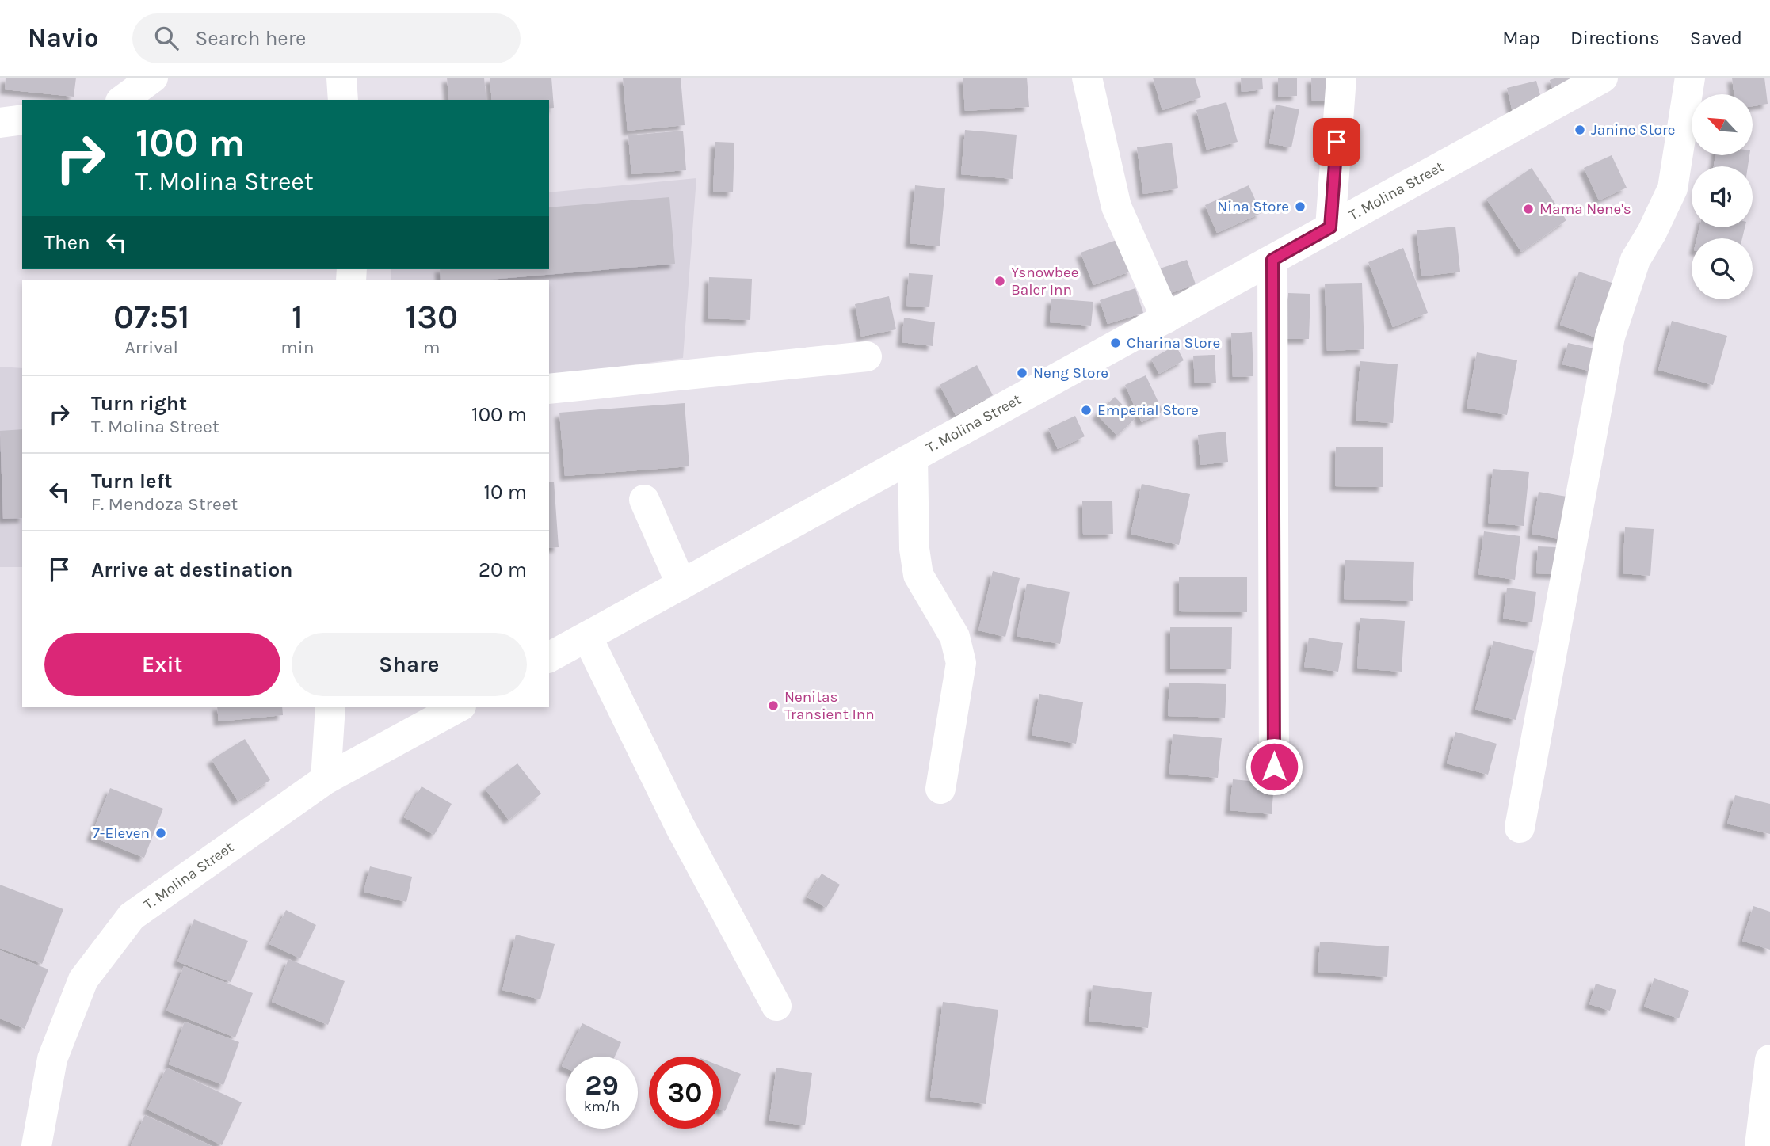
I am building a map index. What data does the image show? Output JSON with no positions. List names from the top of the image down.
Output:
{
  "streets": {
    "street": ["T. Molina Street"]
  },
  "places": [
    "Janine Store",
    "Nina Store",
    "Mama Nene's",
    "Ysnowbee Baler Inn",
    "Charina Store",
    "Neng Store",
    "Emperial Store",
    "Nenitas Transient Inn",
    "7-Eleven"
  ],
  "north": "top left",
  "page": {
    "header": "Navio",
    "search": "Search here",
    "nav": ["Map", "Directions", "Saved"],
    "turn": ["100 m", "T. Molina Street"],
    "then": "Then",
    "eta": [
      "07:51",
      "Arrival",
      "1",
      "min",
      "130",
      "m"
    ],
    "list": [
      {
        "name": "Turn right",
        "note": "T. Molina Street",
        "value": "100 m"
      },
      {
        "name": "Turn left",
        "note": "F. Mendoza Street",
        "value": "10 m"
      },
      {
        "name": "Arrive at destination",
        "value": "20 m"
      }
    ],
    "buttons": ["Exit", "Share"],
    "speed": "29 km/h",
    "limit": "30"
  }
}
